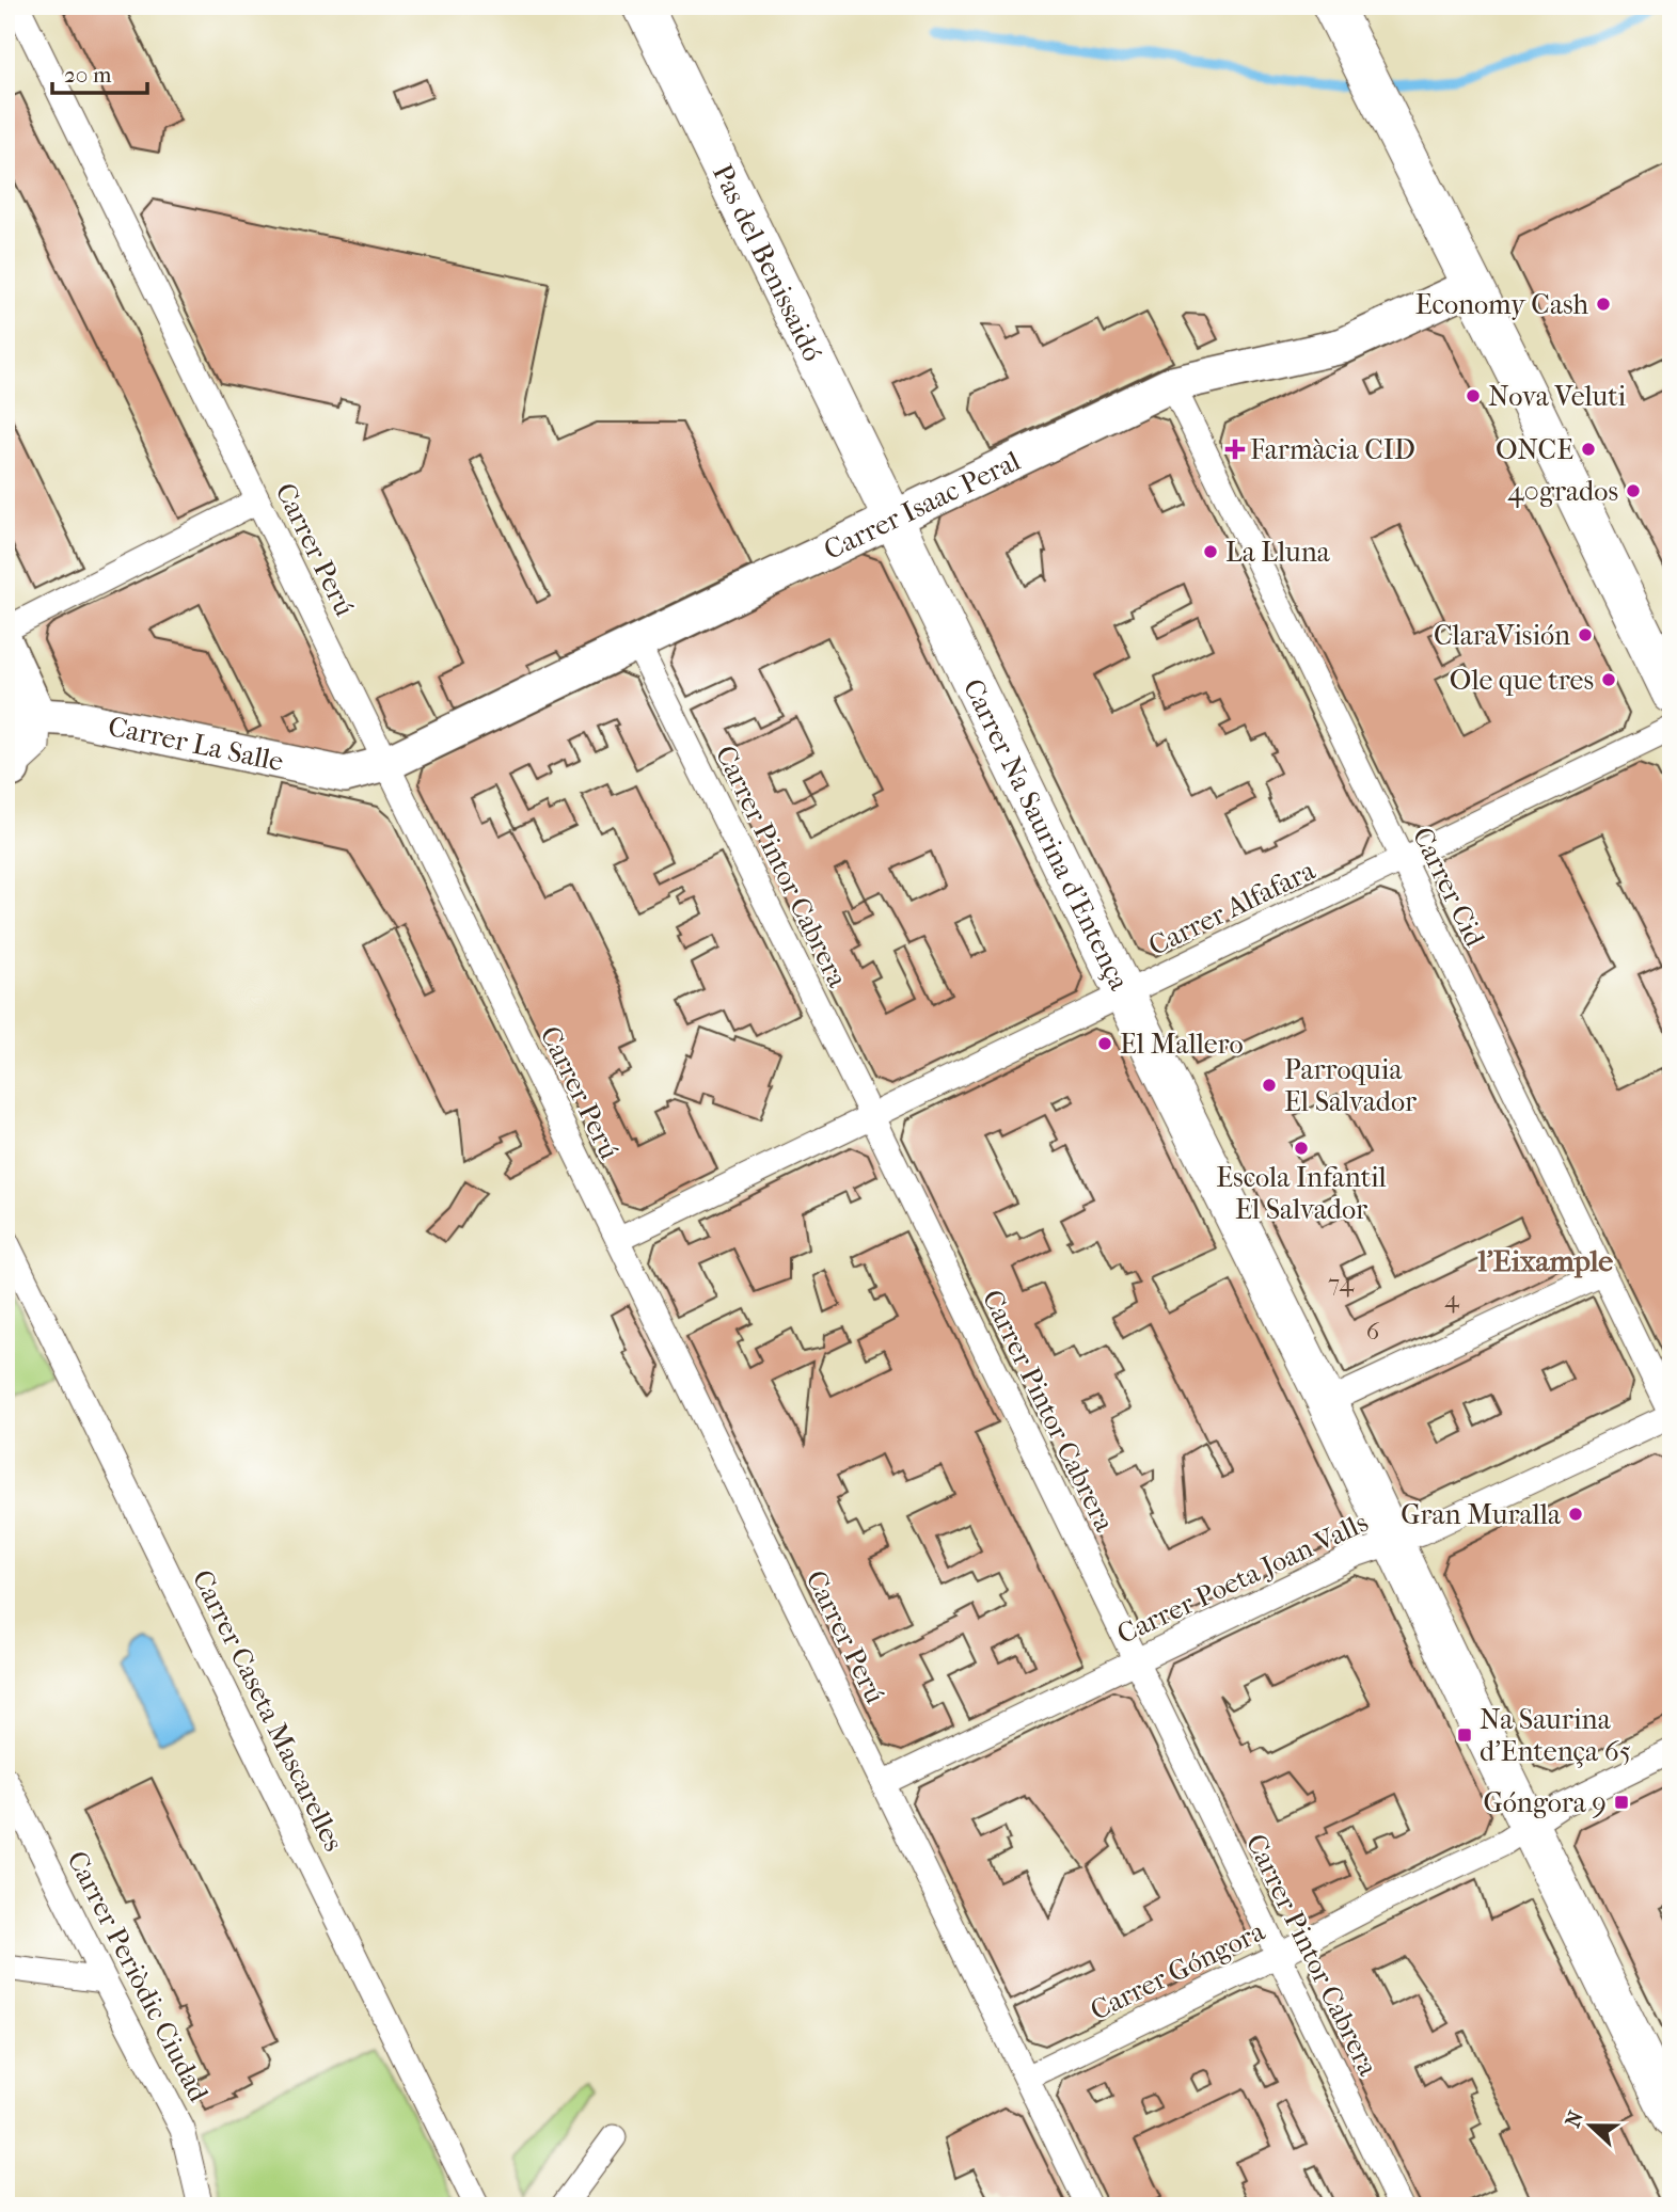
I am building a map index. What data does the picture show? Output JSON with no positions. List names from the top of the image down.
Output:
{
  "streets": {
    "main road": ["Pas del Benissaidó", "Carrer Na Saurina d'Entença"],
    "street": [
      "Carrer Isaac Peral",
      "Carrer Perú",
      "Carrer La Salle",
      "Carrer Pintor Cabrera",
      "Carrer Cid",
      "Carrer Alfafara",
      "Carrer Poeta Joan Valls",
      "Carrer Caseta Mascarelles",
      "Carrer Góngora",
      "Carrer Periòdic Ciudad"
    ]
  },
  "crossings": [
    ["Pas del Benissaidó", "Carrer Isaac Peral"],
    ["Pas del Benissaidó", "Carrer Na Saurina d'Entença"],
    ["Carrer Isaac Peral", "Carrer Perú"],
    ["Carrer Isaac Peral", "Carrer La Salle"],
    ["Carrer Isaac Peral", "Carrer Na Saurina d'Entença"],
    ["Carrer Isaac Peral", "Carrer Pintor Cabrera"],
    ["Carrer Isaac Peral", "Carrer Cid"],
    ["Carrer Perú", "Carrer La Salle"],
    ["Carrer Perú", "Carrer Alfafara"],
    ["Carrer Perú", "Carrer Poeta Joan Valls"],
    ["Carrer Perú", "Carrer Góngora"],
    ["Carrer Na Saurina d'Entença", "Carrer Alfafara"],
    ["Carrer Na Saurina d'Entença", "Carrer Poeta Joan Valls"],
    ["Carrer Na Saurina d'Entença", "Carrer Góngora"],
    ["Carrer Pintor Cabrera", "Carrer Alfafara"],
    ["Carrer Pintor Cabrera", "Carrer Poeta Joan Valls"],
    ["Carrer Pintor Cabrera", "Carrer Góngora"],
    ["Carrer Cid", "Carrer Alfafara"],
    ["Carrer Cid", "Carrer Poeta Joan Valls"]
  ],
  "districts": ["l'Eixample"],
  "places": {
    "other": [
      "Economy Cash",
      "Nova Veluti",
      "ONCE",
      "40grados",
      "La Lluna",
      "ClaraVisión",
      "Ole que tres",
      "El Mallero",
      "Parroquia El Salvador",
      "Escola Infantil El Salvador",
      "Gran Muralla"
    ],
    "health": ["Farmàcia CID"],
    "transit": ["Na Saurina d’Entença 65", "Góngora 9"]
  },
  "house_numbers": ["74", "4", "6"],
  "scale_bar": "20 m",
  "north": "left"
}
